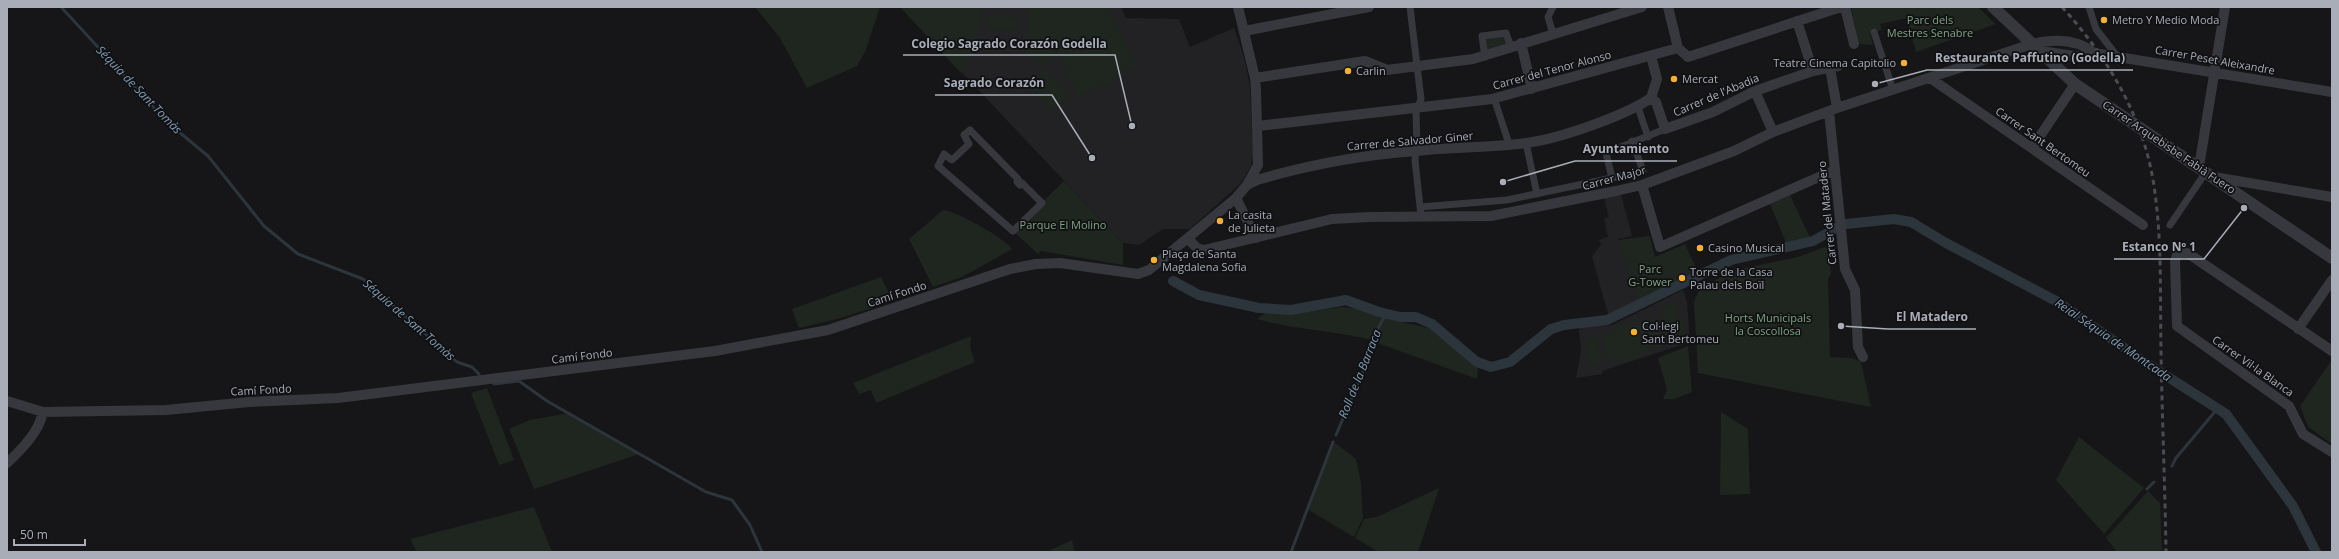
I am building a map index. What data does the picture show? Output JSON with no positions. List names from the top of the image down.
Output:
{
  "streets": {
    "street": [
      "Carrer Peset Aleixandre",
      "Carrer del Tenor Alonso",
      "Carrer de l'Abadia",
      "Carrer de Salvador Giner",
      "Carrer Sant Bertomeu",
      "Carrer Arquebisbe Fabià Fuero",
      "Carrer Major",
      "Carrer del Matadero",
      "Camí Fondo",
      "Carrer Vil·la Blanca"
    ]
  },
  "crossings": [
    ["Carrer Peset Aleixandre", "Carrer Arquebisbe Fabià Fuero"],
    ["Carrer Peset Aleixandre", "Carrer Major"],
    ["Carrer de l'Abadia", "Carrer del Matadero"],
    ["Carrer de Salvador Giner", "Carrer Major"],
    ["Carrer de Salvador Giner", "Camí Fondo"],
    ["Carrer Sant Bertomeu", "Carrer Major"],
    ["Carrer Arquebisbe Fabià Fuero", "Carrer Major"],
    ["Carrer Major", "Carrer del Matadero"],
    ["Carrer Major", "Camí Fondo"]
  ],
  "water": ["Séquia de Sant Tomàs", "Reial Séquia de Montcada", "Roll de la Barraca"],
  "parks": [
    "Parc dels Mestres Senabre",
    "Parque El Molino",
    "Parc G-Tower",
    "Horts Municipals la Coscollosa"
  ],
  "places": [
    "Metro Y Medio Moda",
    "Teatre Cinema Capitolio",
    "Carlin",
    "Mercat",
    "Restaurante Paffutino (Godella)",
    "Colegio Sagrado Corazón Godella",
    "Sagrado Corazón",
    "Ayuntamiento",
    "Estanco Nº 1",
    "La casita de Julieta",
    "Casino Musical",
    "Plaça de Santa Magdalena Sofia",
    "Torre de la Casa Palau dels Boïl",
    "El Matadero",
    "Col·legi Sant Bertomeu"
  ],
  "scale_bar": "50 m"
}
